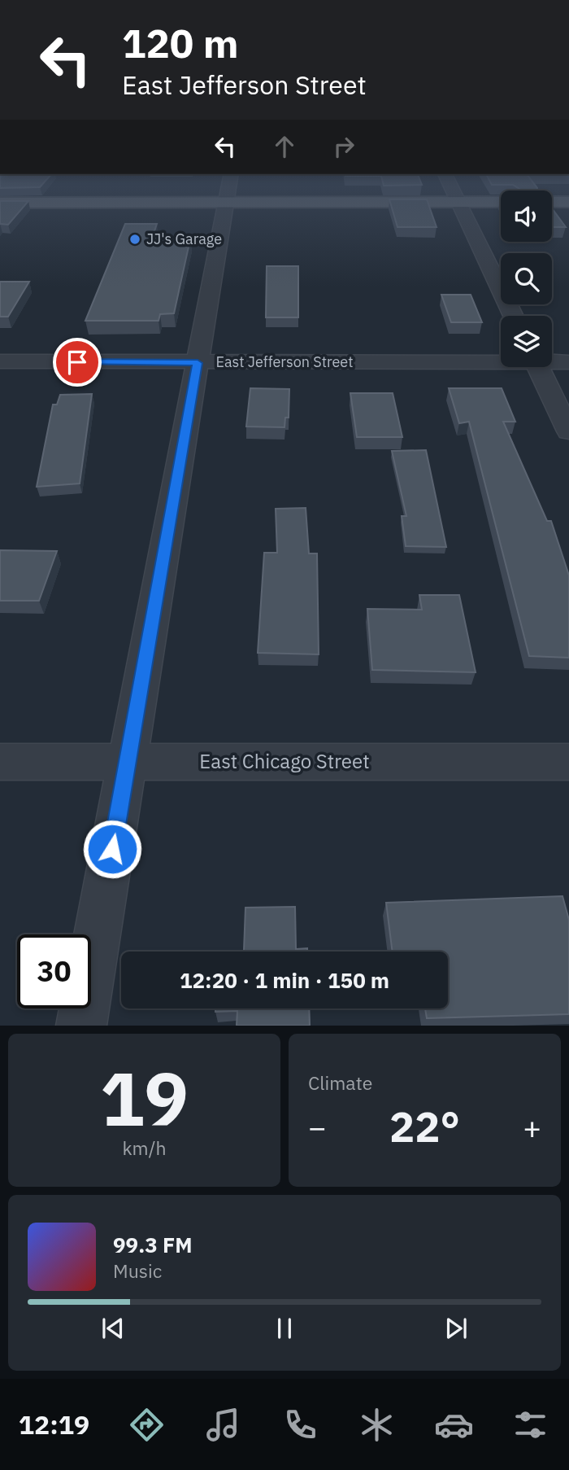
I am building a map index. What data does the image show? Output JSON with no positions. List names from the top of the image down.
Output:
{
  "streets": {
    "street": ["East Jefferson Street", "East Chicago Street"]
  },
  "places": ["JJ's Garage"],
  "page": {
    "turn": ["120 m", "East Jefferson Street"],
    "limit": "30",
    "trip": "12:20 · 1 min · 150 m",
    "tile": [
      ["19", "km/h"],
      "Climate"
    ],
    "heat": ["−", "22°", "+"],
    "song": ["99.3 FM", "Music"],
    "tabs": "12:19"
  }
}
